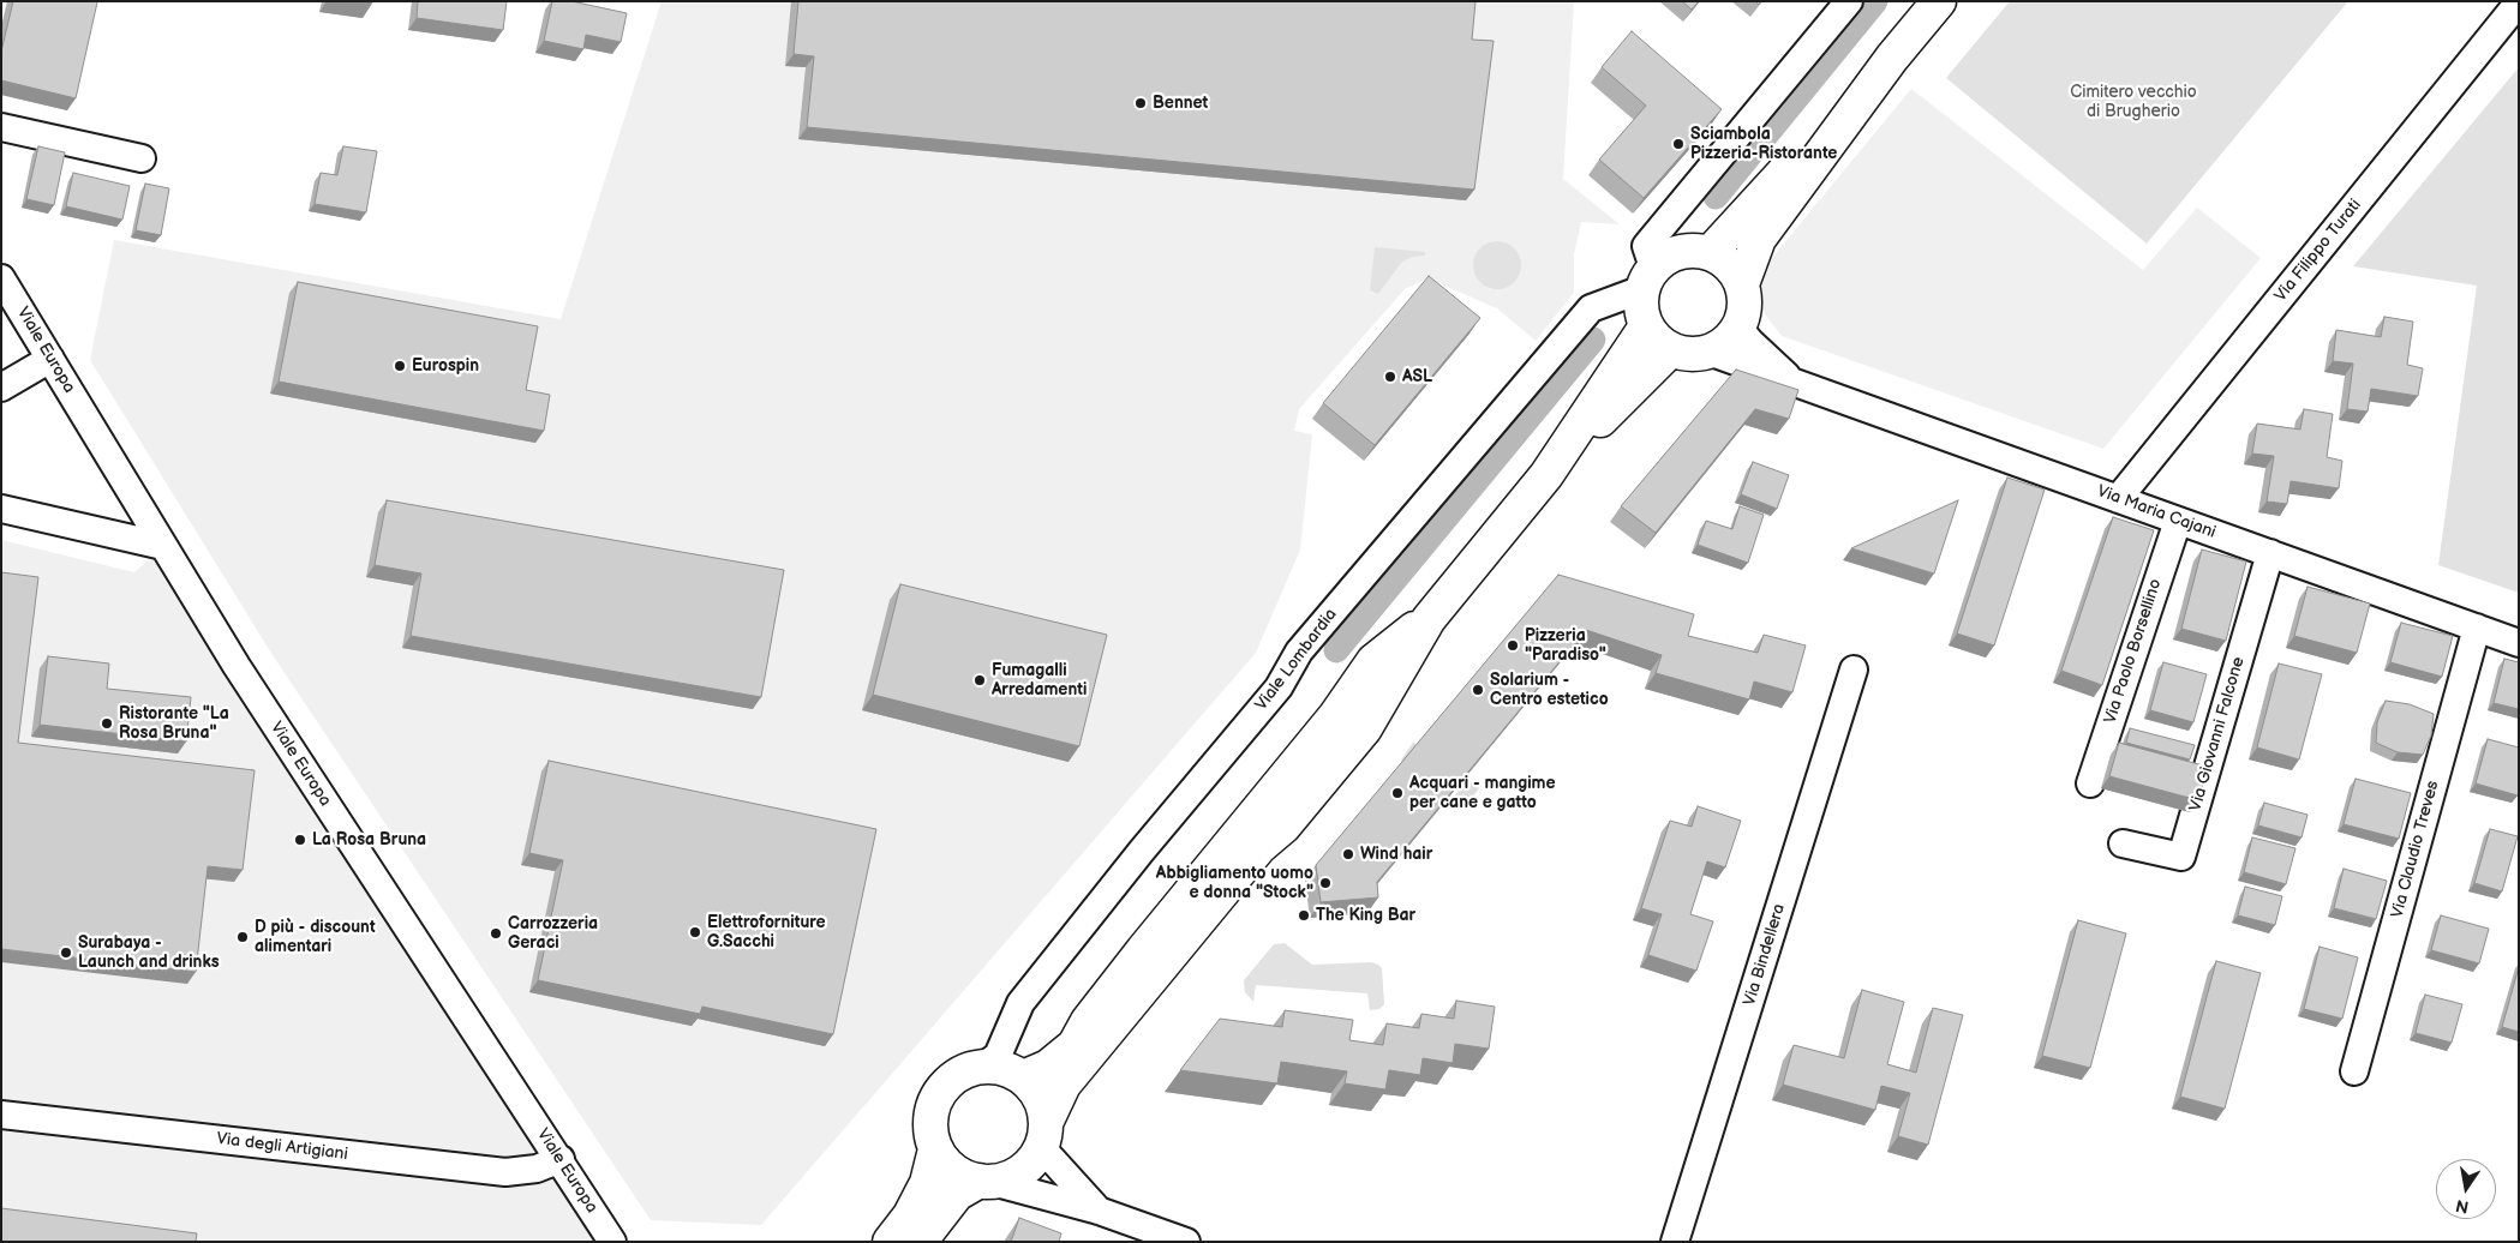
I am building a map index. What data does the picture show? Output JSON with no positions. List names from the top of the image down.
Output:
{
  "streets": {
    "street": [
      "Via Filippo Turati",
      "Viale Europa",
      "Via Maria Cajani",
      "Via Paolo Borsellino",
      "Viale Lombardia",
      "Via Giovanni Falcone",
      "Via Claudio Treves",
      "Via Bindellera",
      "Via degli Artigiani"
    ]
  },
  "crossings": [
    ["Via Filippo Turati", "Via Maria Cajani"],
    ["Viale Europa", "Via degli Artigiani"],
    ["Via Maria Cajani", "Via Paolo Borsellino"],
    ["Via Maria Cajani", "Viale Lombardia"],
    ["Via Maria Cajani", "Via Giovanni Falcone"],
    ["Via Maria Cajani", "Via Claudio Treves"]
  ],
  "parks": ["Cimitero vecchio di Brugherio"],
  "places": [
    "Bennet",
    "Sciambola Pizzeria-Ristorante",
    "Eurospin",
    "ASL",
    "Pizzeria \"Paradiso\"",
    "Fumagalli Arredamenti",
    "Solarium - Centro estetico",
    "Ristorante \"La Rosa Bruna\"",
    "Acquari - mangime per cane e gatto",
    "La Rosa Bruna",
    "Wind hair",
    "Abbigliamento uomo e donna \"Stock\"",
    "The King Bar",
    "Elettroforniture G.Sacchi",
    "Carrozzeria Geraci",
    "D più - discount alimentari",
    "Surabaya - Launch and drinks"
  ],
  "north": "bottom"
}
